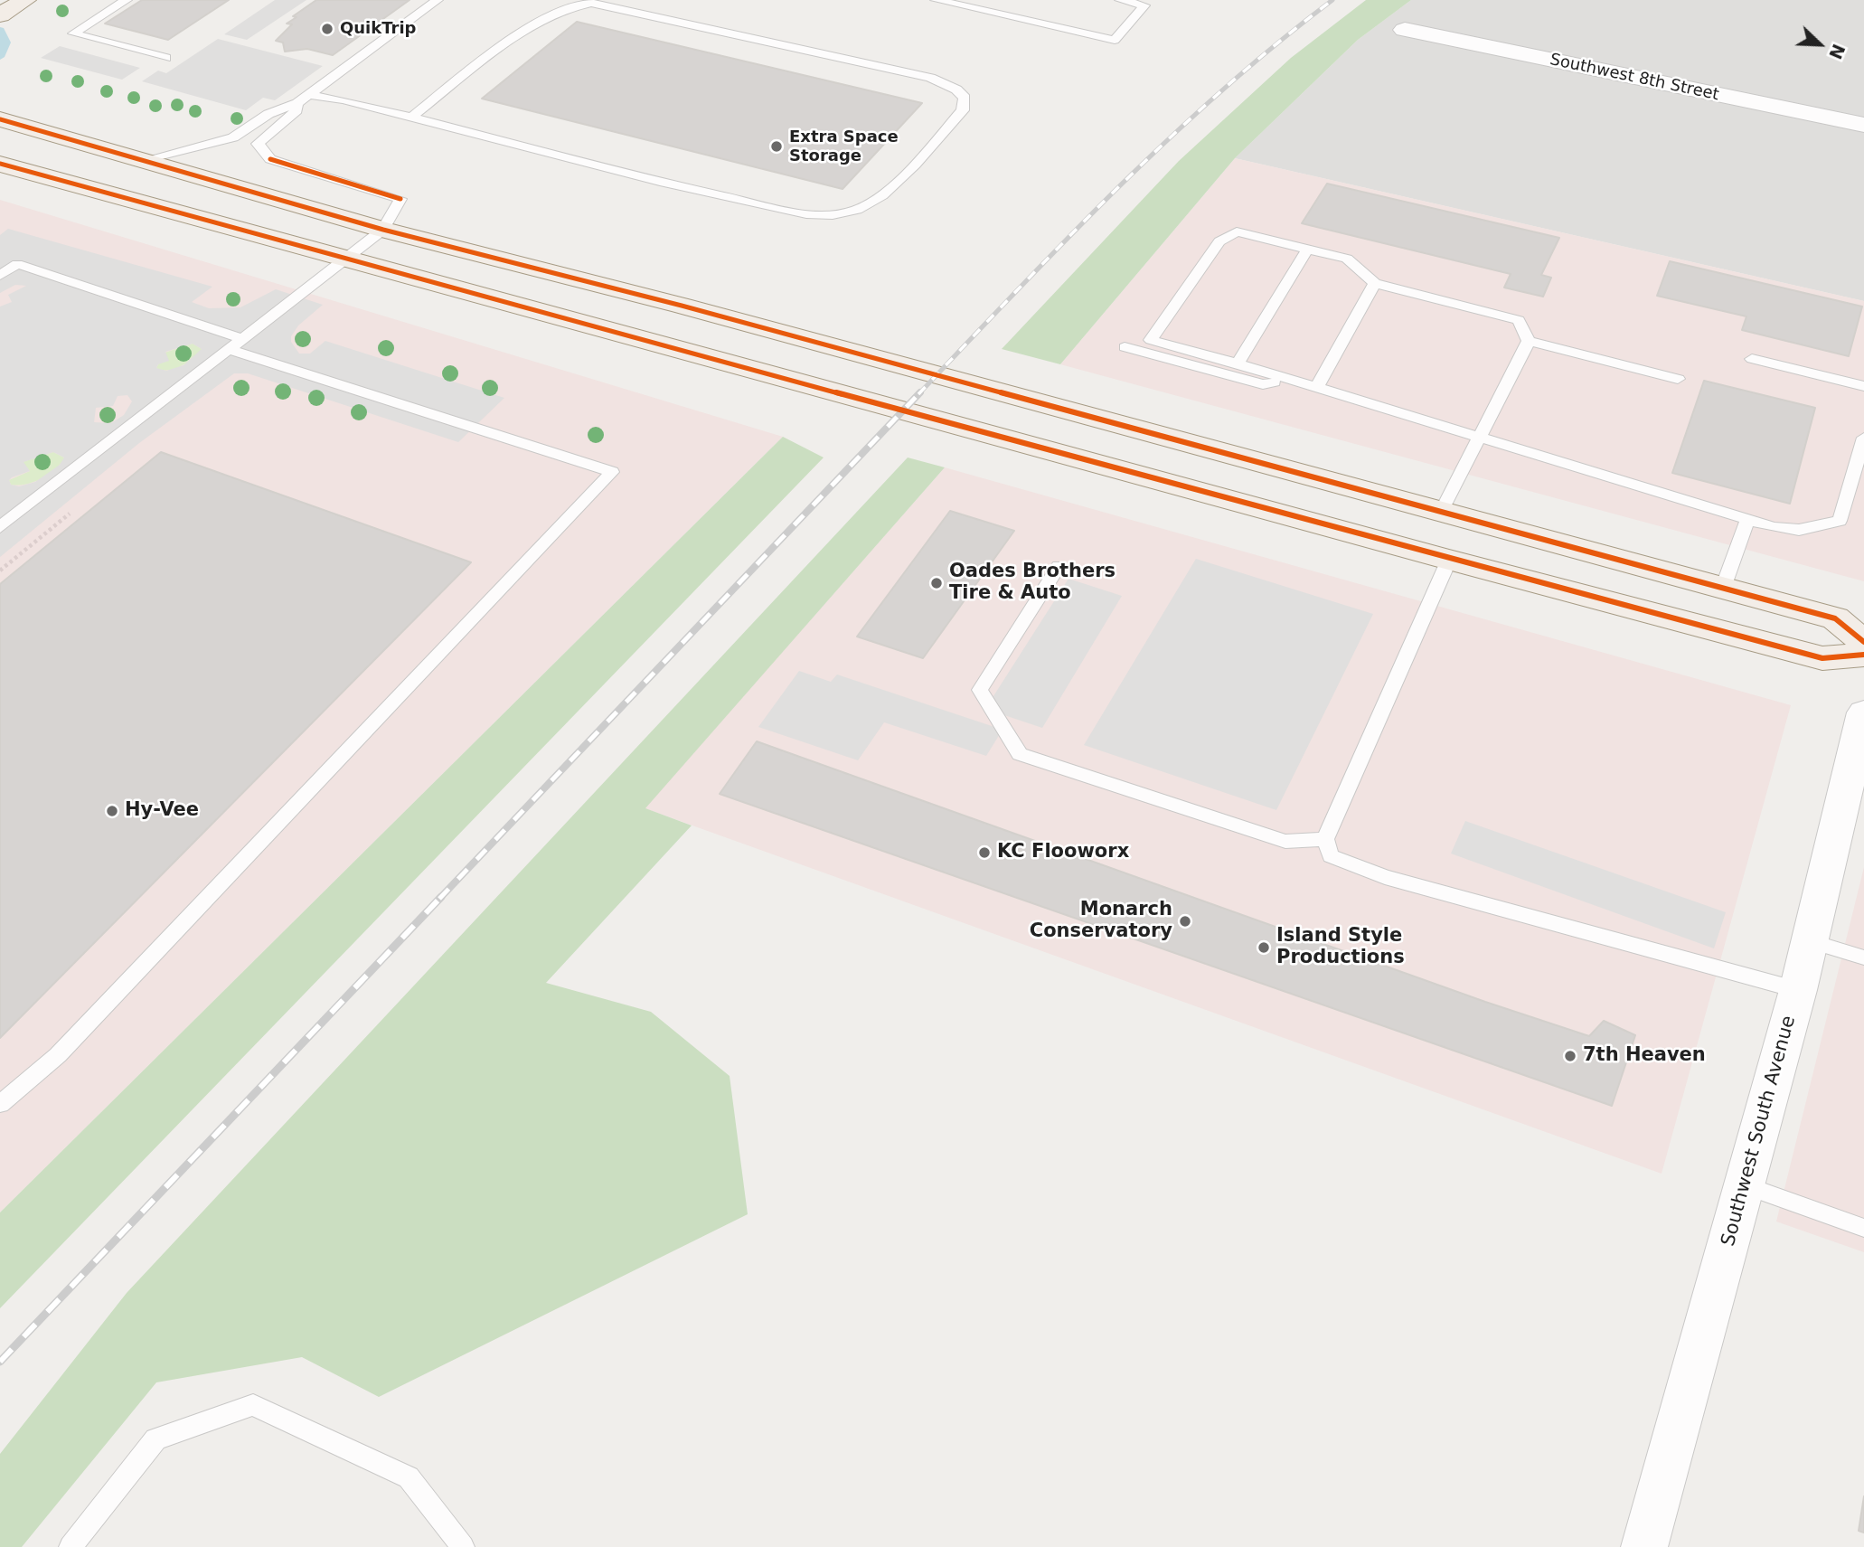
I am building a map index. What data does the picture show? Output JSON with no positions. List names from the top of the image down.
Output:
{
  "streets": {
    "street": ["Southwest 8th Street", "Southwest South Avenue"]
  },
  "places": [
    "QuikTrip",
    "Extra Space Storage",
    "Oades Brothers Tire & Auto",
    "Hy-Vee",
    "KC Flooworx",
    "Monarch Conservatory",
    "Island Style Productions",
    "7th Heaven"
  ],
  "north": "bottom right"
}
